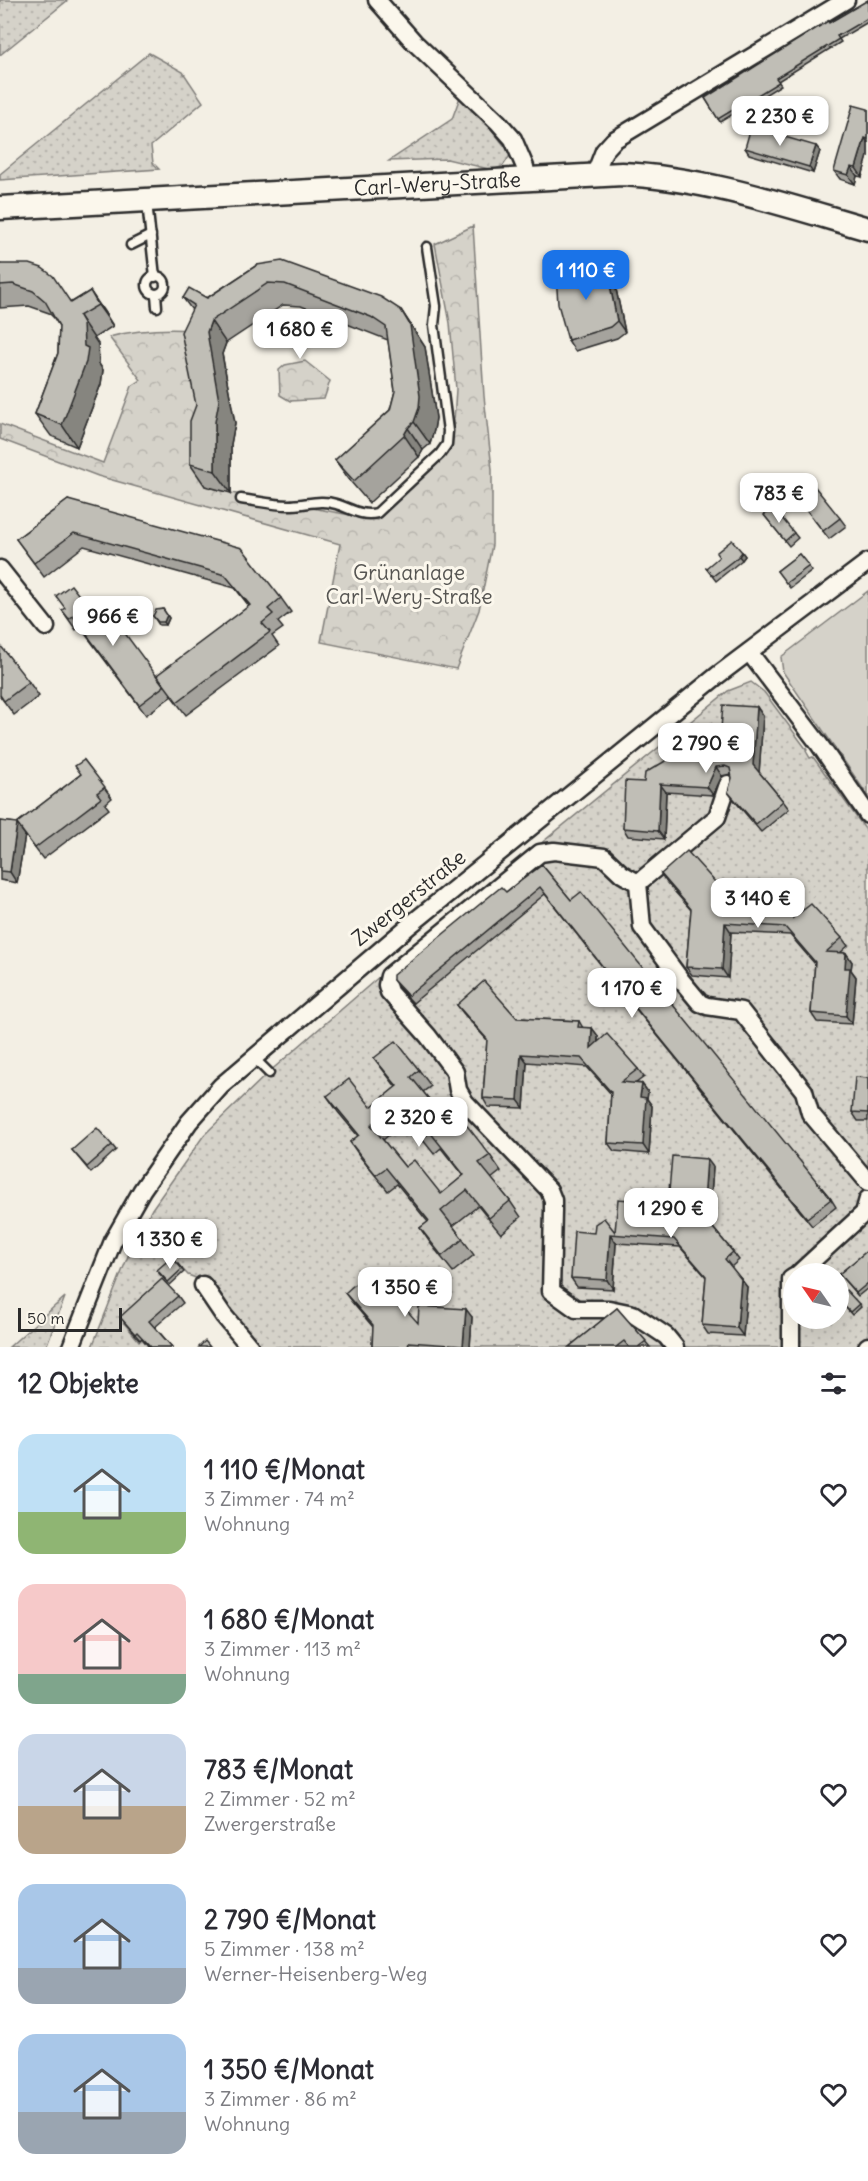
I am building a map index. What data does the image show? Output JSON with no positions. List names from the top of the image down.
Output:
{
  "streets": {
    "main road": ["Carl-Wery-Straße"],
    "street": ["Zwergerstraße"]
  },
  "parks": ["Grünanlage Carl-Wery-Straße"],
  "scale_bar": "50 m",
  "north": "top left",
  "page": {
    "price": [
      "2 230 €",
      "1 110 €",
      "1 680 €",
      "783 €",
      "966 €",
      "2 790 €",
      "3 140 €",
      "1 170 €",
      "2 320 €",
      "1 290 €",
      "1 330 €",
      "1 350 €"
    ],
    "scale": "50 m",
    "heading": "12 Objekte",
    "list": [
      {
        "name": "1 110 €/Monat",
        "note": "3 Zimmer · 74 m² · Wohnung"
      },
      {
        "name": "1 680 €/Monat",
        "note": "3 Zimmer · 113 m² · Wohnung"
      },
      {
        "name": "783 €/Monat",
        "note": "2 Zimmer · 52 m² · Zwergerstraße"
      },
      {
        "name": "2 790 €/Monat",
        "note": "5 Zimmer · 138 m² · Werner-Heisenberg-Weg"
      },
      {
        "name": "1 350 €/Monat",
        "note": "3 Zimmer · 86 m² · Wohnung"
      }
    ]
  }
}
